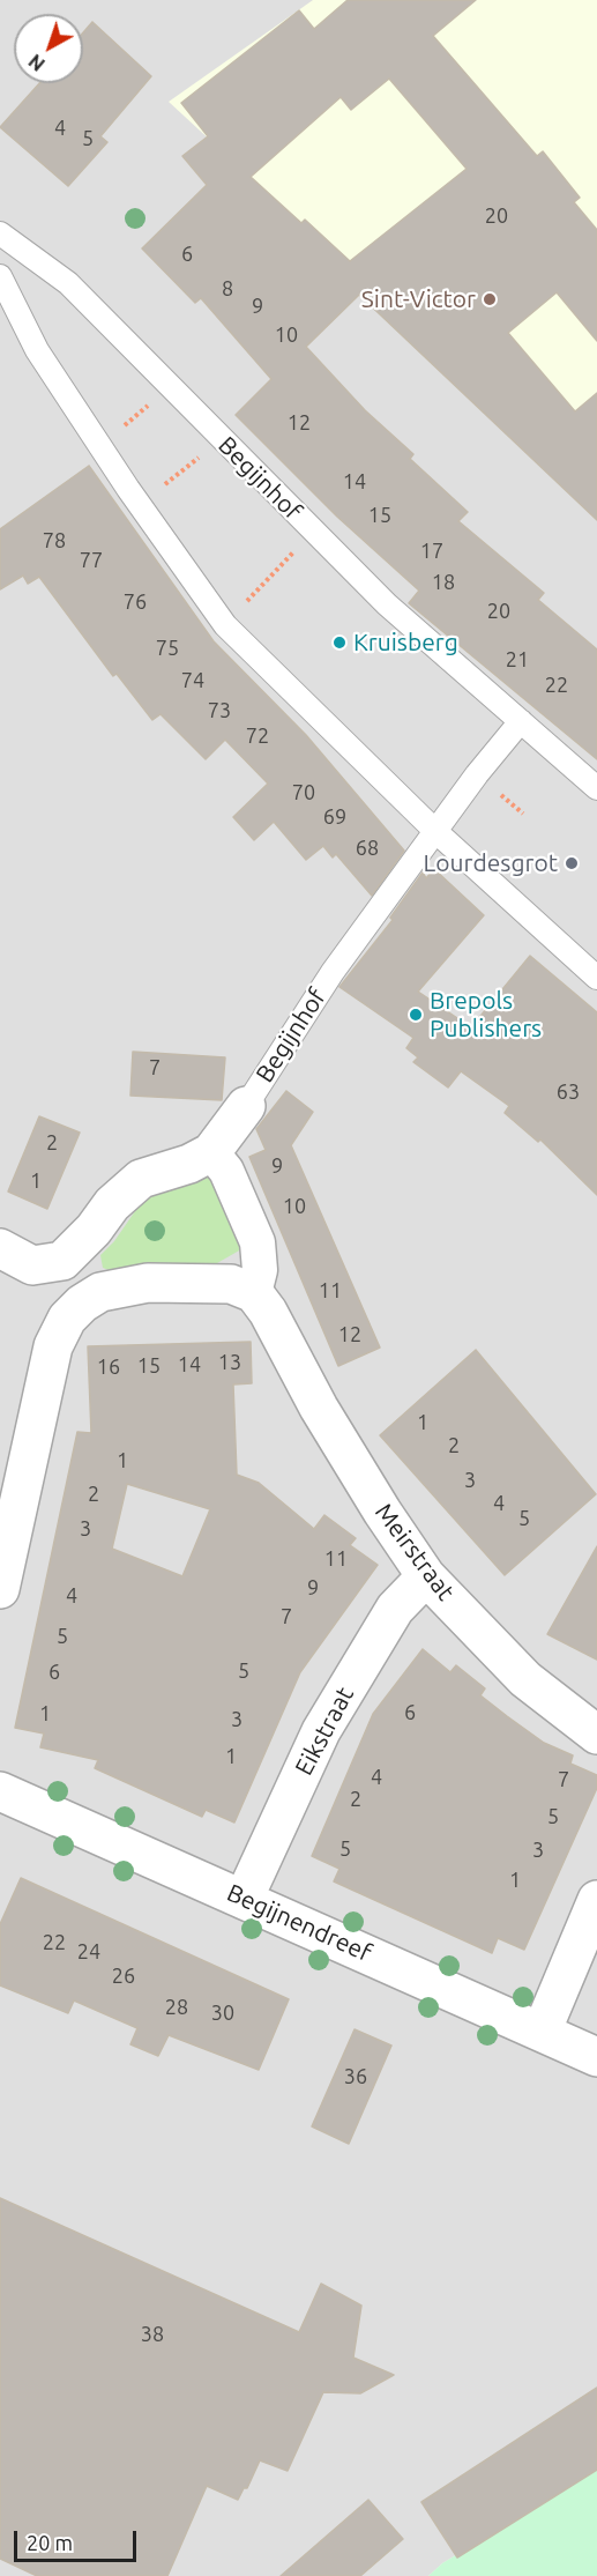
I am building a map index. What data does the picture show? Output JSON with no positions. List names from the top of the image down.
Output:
{
  "streets": {
    "street": ["Meirstraat", "Eikstraat", "Begijnendreef"],
    "lane": ["Begijnhof"]
  },
  "crossings": [
    ["Meirstraat", "Eikstraat"],
    ["Eikstraat", "Begijnendreef"]
  ],
  "places": [
    "Sint-Victor",
    "Kruisberg",
    "Lourdesgrot",
    "Brepols Publishers"
  ],
  "house_numbers": [
    "4",
    "5",
    "20",
    "6",
    "8",
    "9",
    "10",
    "12",
    "14",
    "15",
    "78",
    "17",
    "77",
    "18",
    "76",
    "20",
    "75",
    "21",
    "74",
    "22",
    "73",
    "72",
    "70",
    "69",
    "68",
    "7",
    "63",
    "2",
    "9",
    "1",
    "10",
    "11",
    "12",
    "13",
    "14",
    "15",
    "16",
    "1",
    "2",
    "1",
    "3",
    "2",
    "4",
    "5",
    "3",
    "11",
    "9",
    "4",
    "7",
    "5",
    "5",
    "6",
    "6",
    "1",
    "3",
    "1",
    "4",
    "7",
    "2",
    "5",
    "5",
    "3",
    "1",
    "22",
    "24",
    "26",
    "28",
    "30",
    "36",
    "38"
  ],
  "scale_bar": "20 m",
  "north": "bottom left"
}
